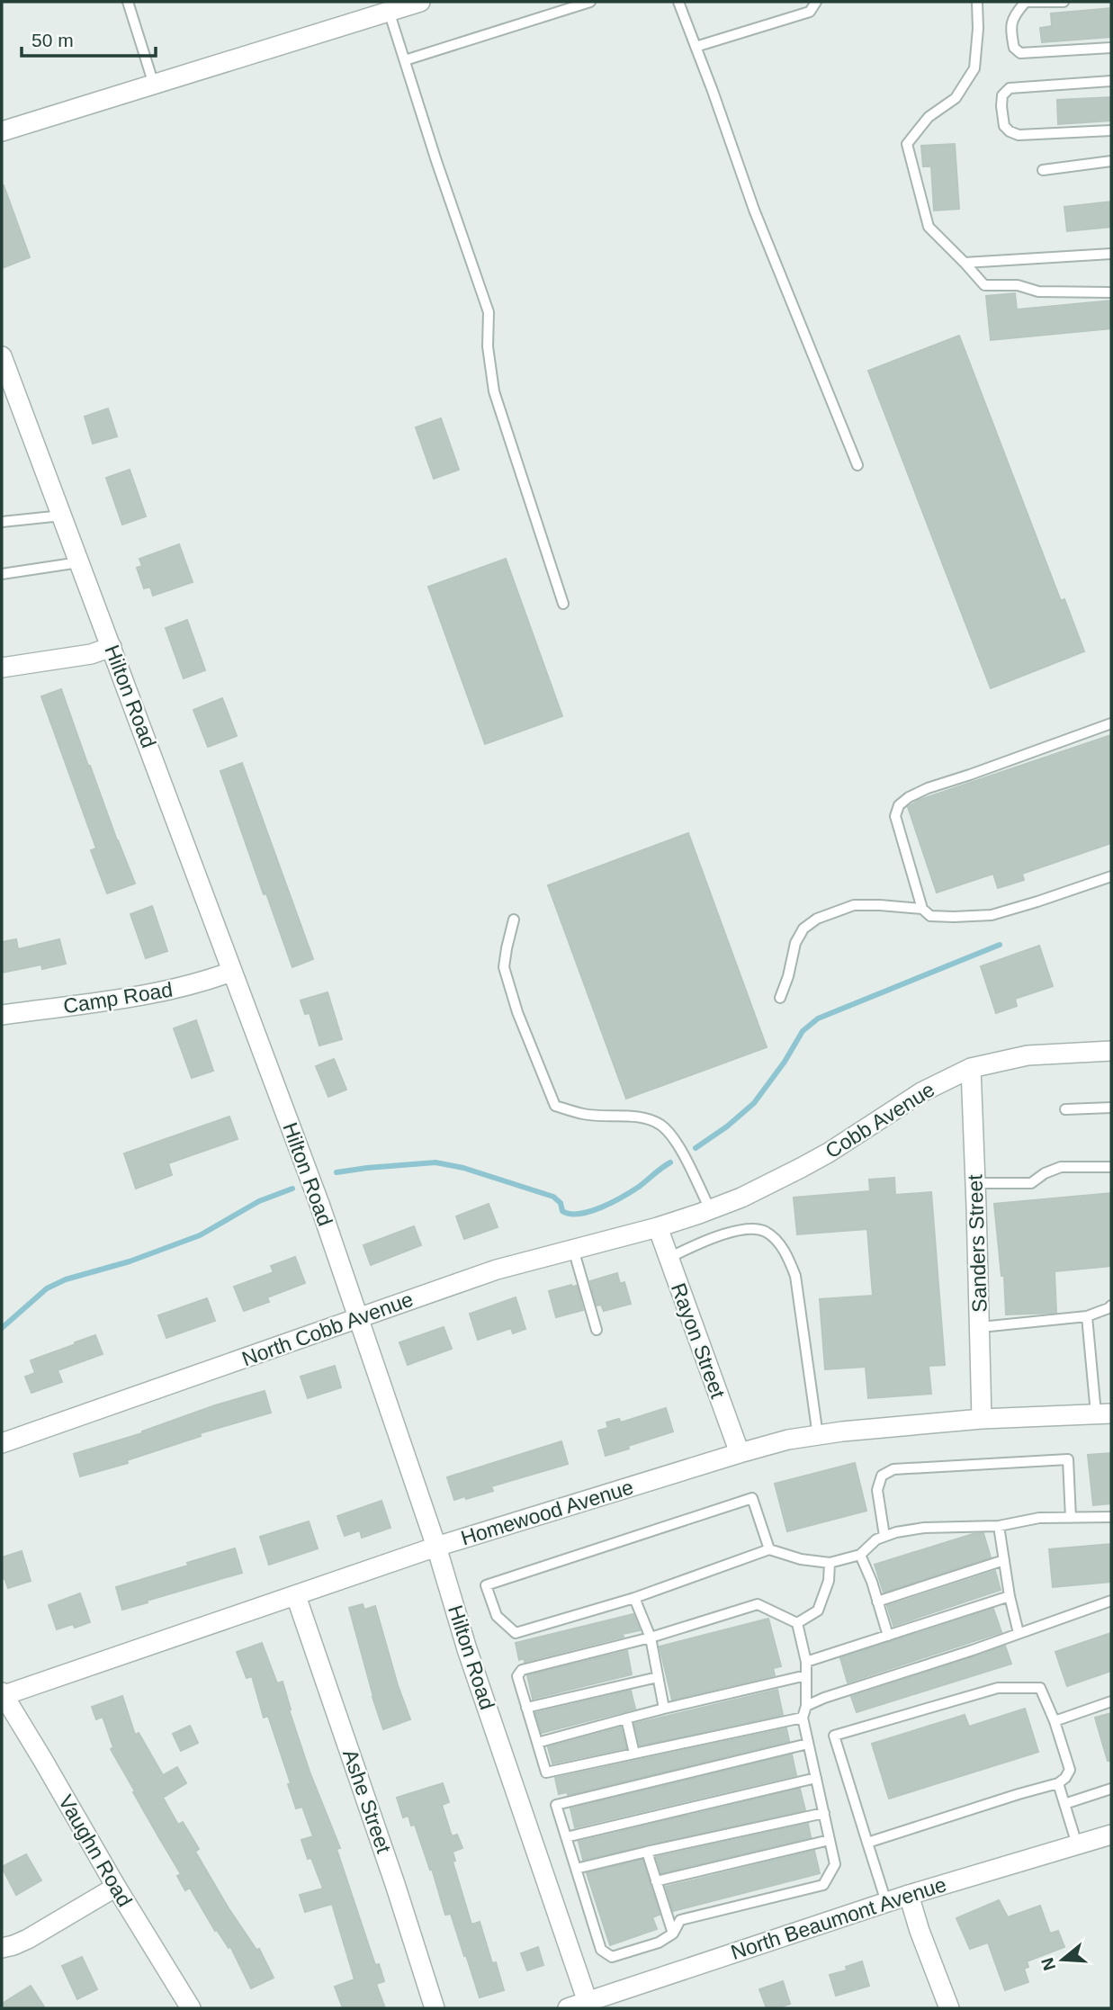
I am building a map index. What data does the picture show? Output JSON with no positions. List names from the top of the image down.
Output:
{
  "streets": {
    "street": [
      "Hilton Road",
      "Camp Road",
      "Cobb Avenue",
      "Sanders Street",
      "North Cobb Avenue",
      "Rayon Street",
      "Homewood Avenue",
      "Ashe Street",
      "Vaughn Road",
      "North Beaumont Avenue"
    ]
  },
  "crossings": [
    ["Hilton Road", "Camp Road"],
    ["Hilton Road", "North Cobb Avenue"],
    ["Hilton Road", "Homewood Avenue"],
    ["Hilton Road", "North Beaumont Avenue"],
    ["Cobb Avenue", "Sanders Street"],
    ["Cobb Avenue", "North Cobb Avenue"],
    ["Cobb Avenue", "Rayon Street"],
    ["Sanders Street", "Homewood Avenue"],
    ["North Cobb Avenue", "Rayon Street"],
    ["Rayon Street", "Homewood Avenue"],
    ["Homewood Avenue", "Ashe Street"],
    ["Homewood Avenue", "Vaughn Road"]
  ],
  "scale_bar": "50 m",
  "north": "left"
}
